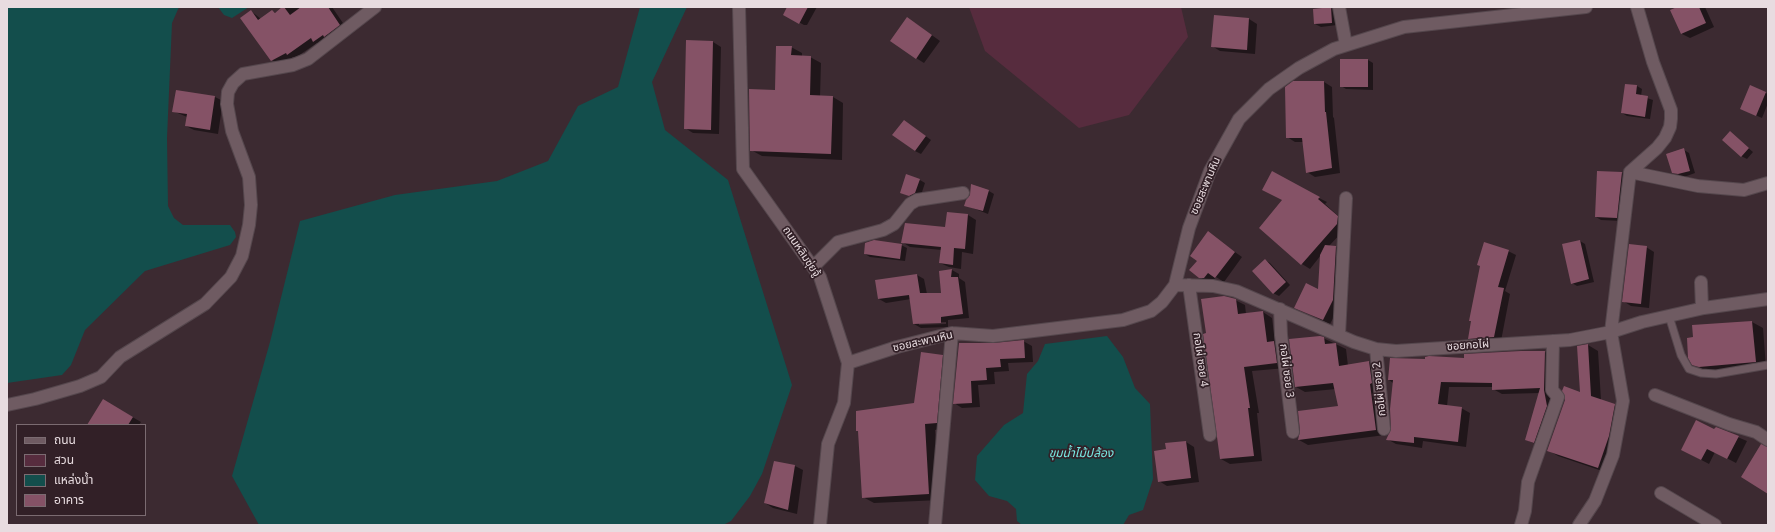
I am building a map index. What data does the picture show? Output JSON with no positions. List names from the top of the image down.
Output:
{
  "streets": {
    "street": [
      "ซอยสะพานหิน",
      "ถนนหลิมซุ่ยจู้",
      "ซอยกอไผ่",
      "กอไผ่ ซอย 4",
      "กอไผ่ ซอย 3",
      "กอไผ่ ซอย 2"
    ]
  },
  "crossings": [
    ["ซอยสะพานหิน", "ถนนหลิมซุ่ยจู้"],
    ["ซอยสะพานหิน", "ซอยกอไผ่"],
    ["ซอยกอไผ่", "กอไผ่ ซอย 4"],
    ["ซอยกอไผ่", "กอไผ่ ซอย 3"],
    ["ซอยกอไผ่", "กอไผ่ ซอย 2"]
  ],
  "water": ["ขุมน้ำไม้ปล้อง"],
  "legend": [
    "ถนน",
    "สวน",
    "แหล่งน้ำ",
    "อาคาร"
  ]
}
